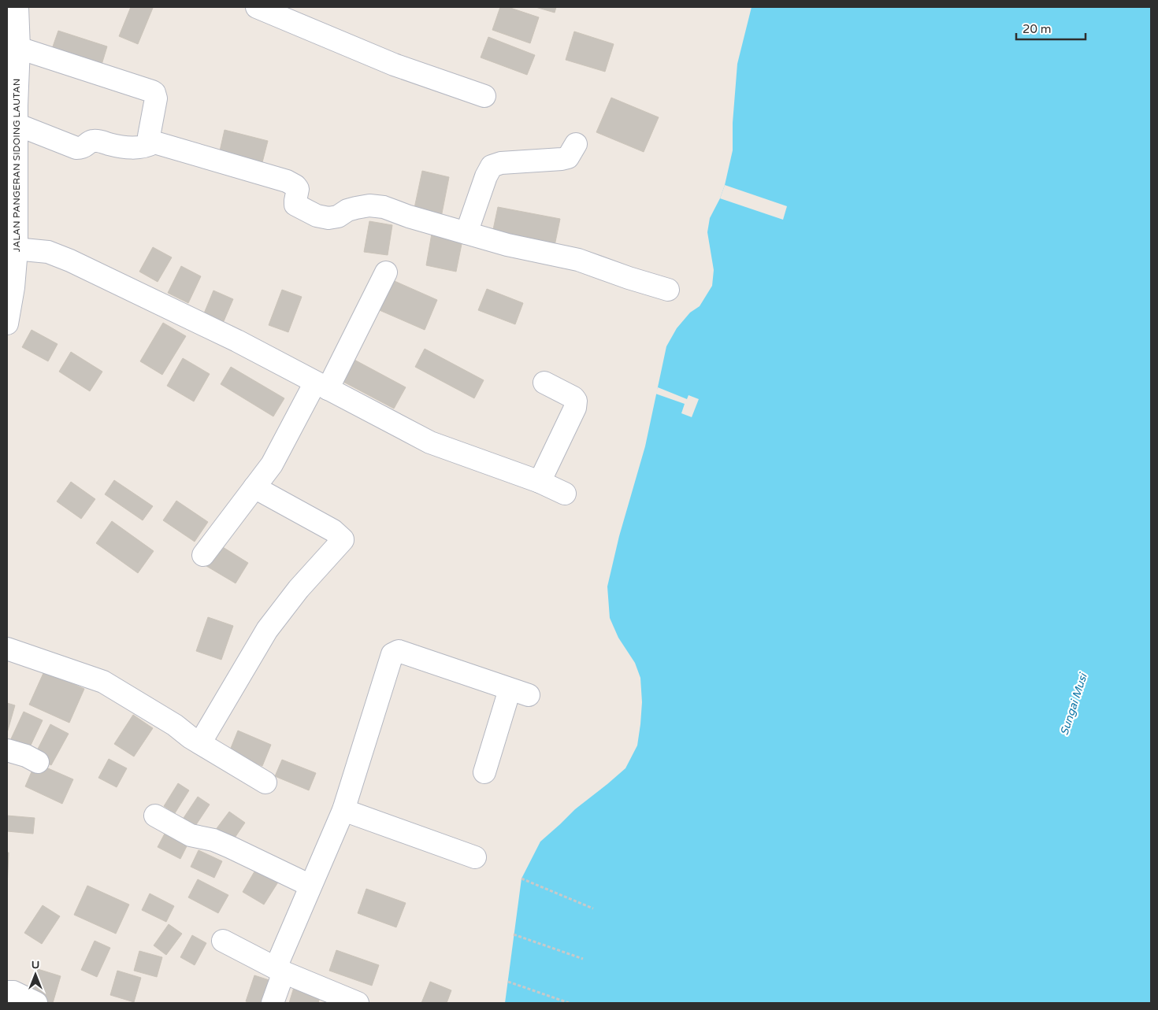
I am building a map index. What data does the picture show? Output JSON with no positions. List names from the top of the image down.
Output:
{
  "streets": {
    "street": ["JALAN PANGERAN SIDOING LAUTAN"]
  },
  "water": ["Sungai Musi"],
  "scale_bar": "20 m",
  "north": "top"
}
